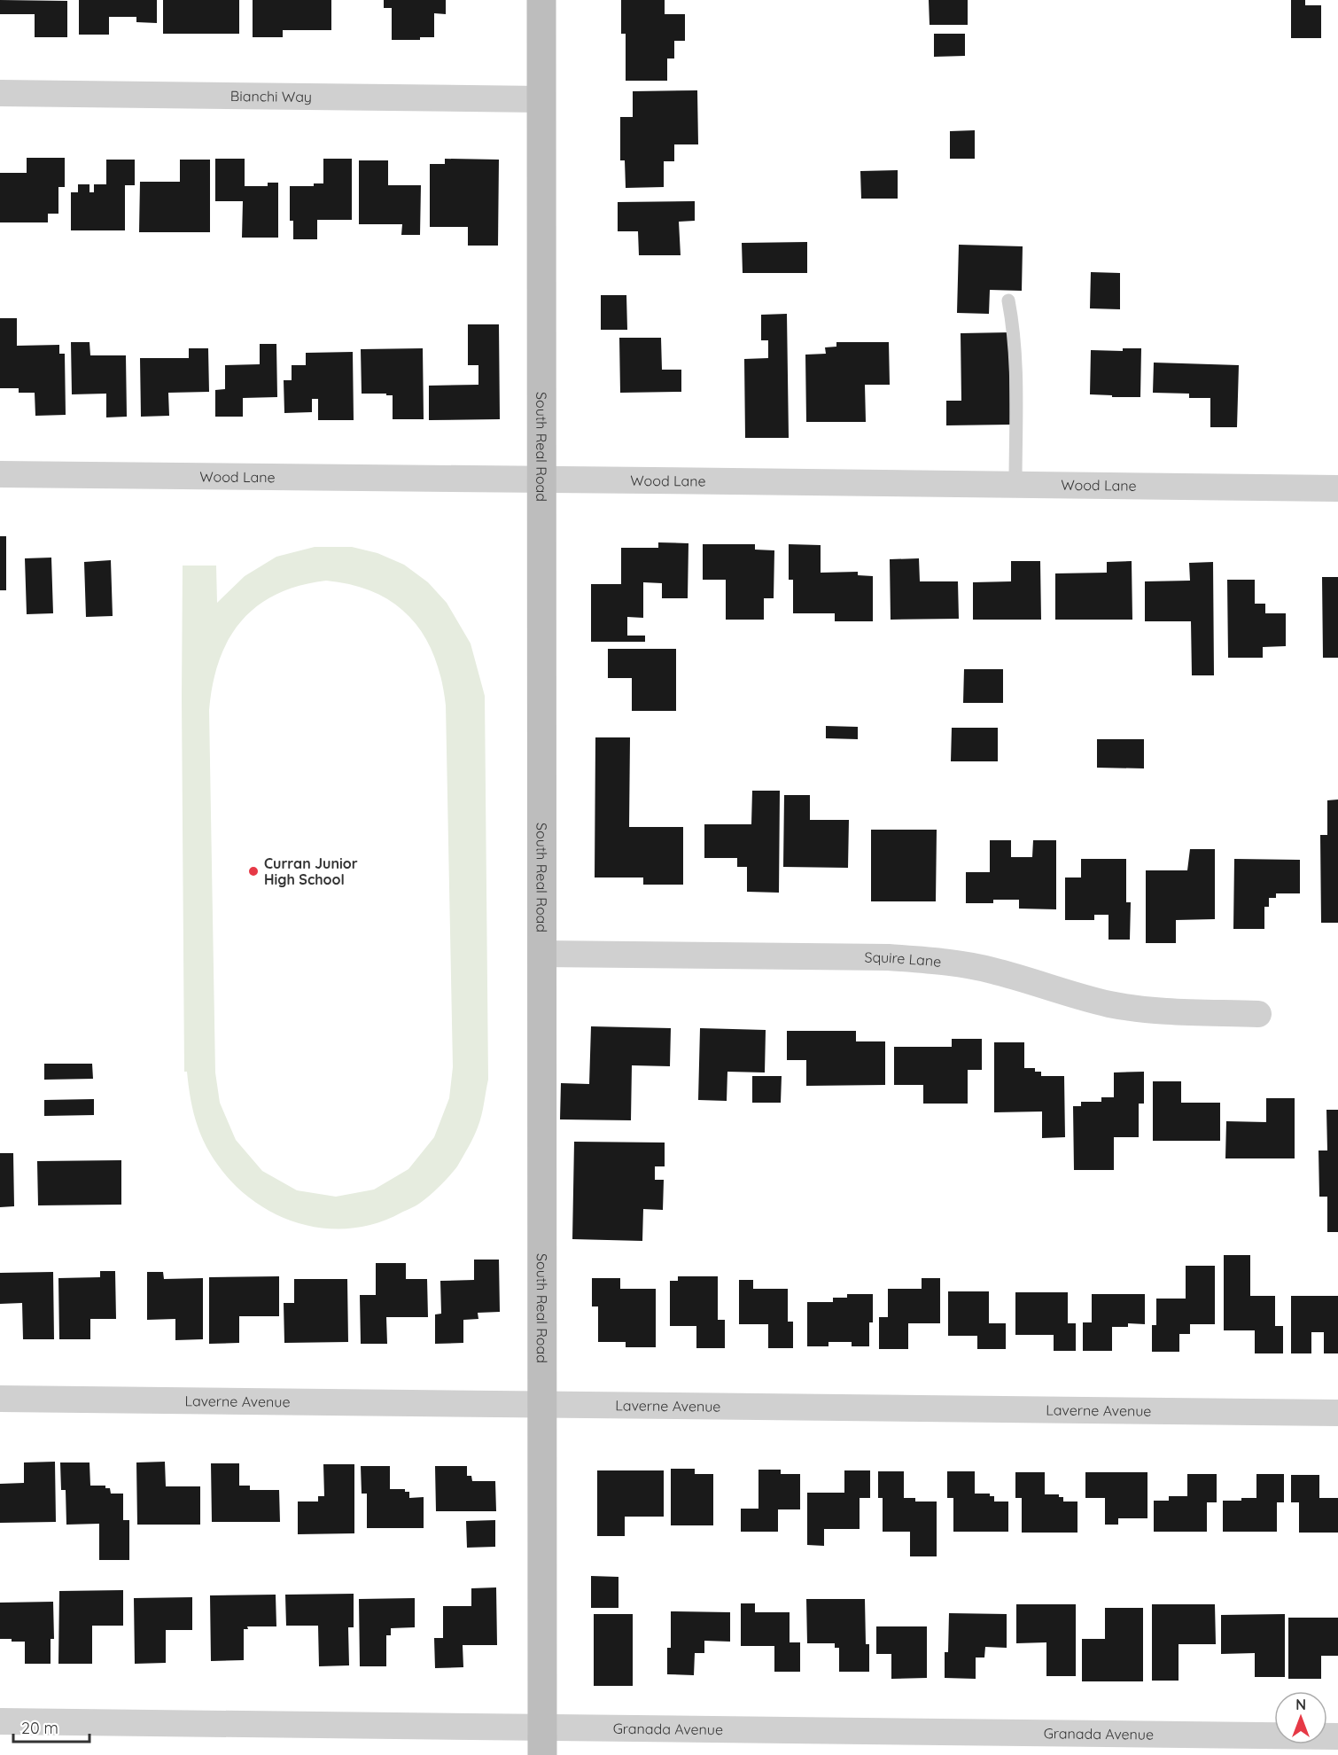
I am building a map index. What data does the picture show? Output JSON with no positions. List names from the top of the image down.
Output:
{
  "streets": {
    "street": [
      "Bianchi Way",
      "South Real Road",
      "Wood Lane",
      "Squire Lane",
      "Laverne Avenue",
      "Granada Avenue"
    ]
  },
  "crossings": [
    ["Bianchi Way", "South Real Road"],
    ["South Real Road", "Wood Lane"],
    ["South Real Road", "Squire Lane"],
    ["South Real Road", "Laverne Avenue"],
    ["South Real Road", "Granada Avenue"]
  ],
  "places": ["Curran Junior High School"],
  "scale_bar": "20 m",
  "north": "top"
}
